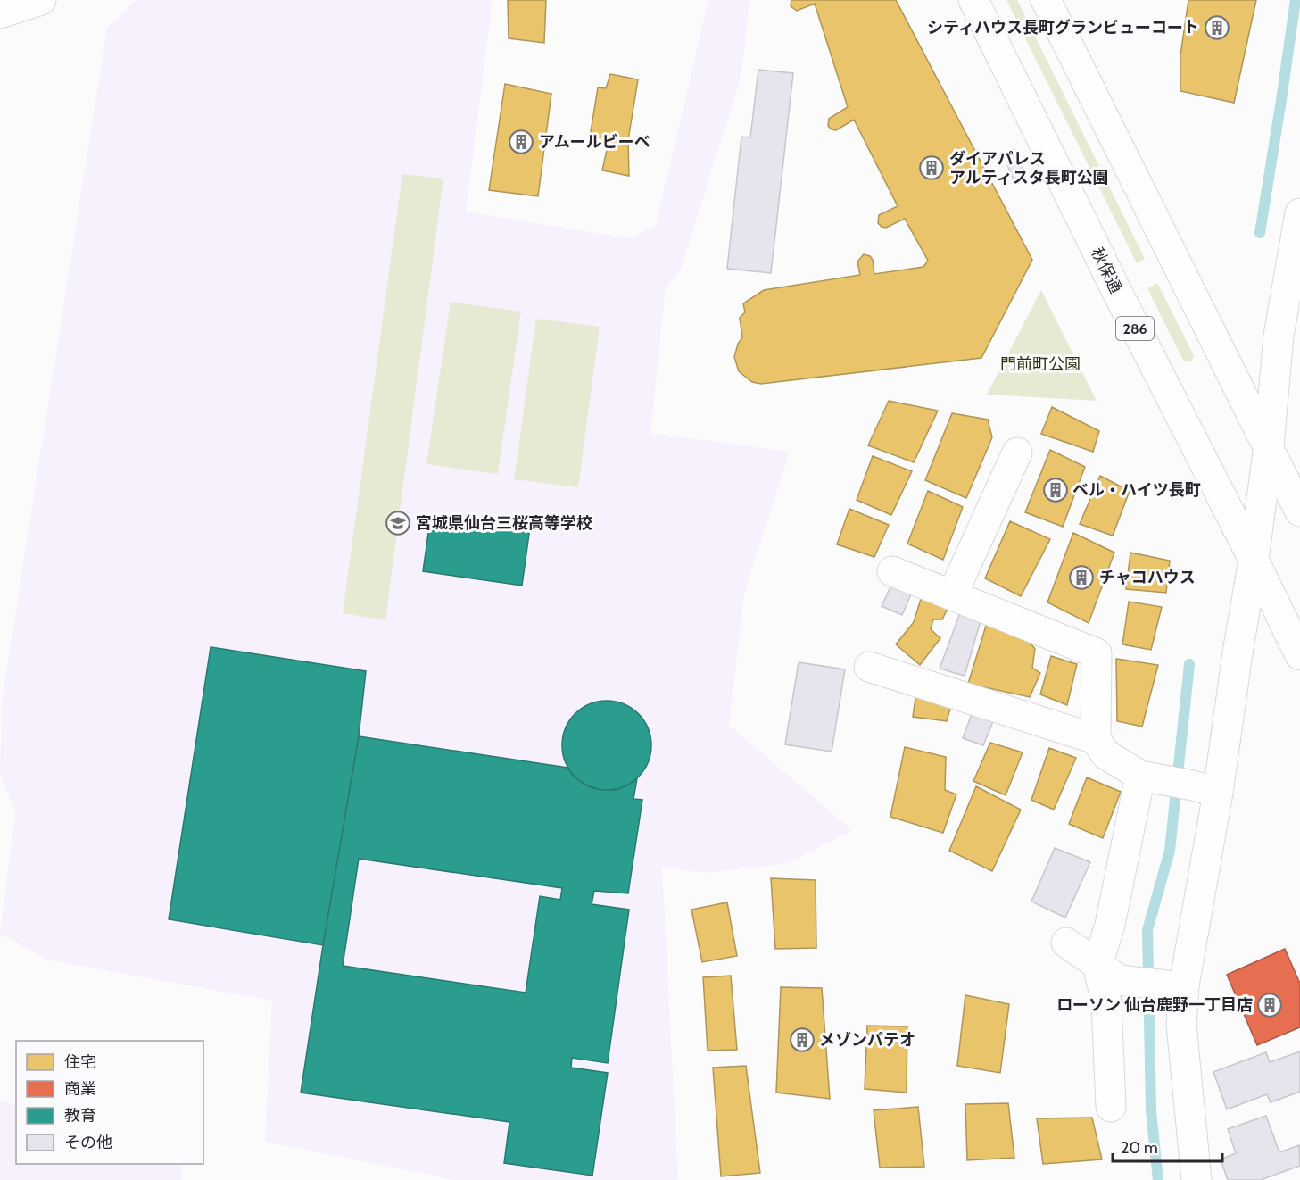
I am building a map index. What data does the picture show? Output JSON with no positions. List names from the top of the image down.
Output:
{
  "streets": {
    "main road": ["秋保通", "286"]
  },
  "parks": ["門前町公園"],
  "places": {
    "building": [
      "シティハウス長町グランビューコート",
      "アムールビーベ",
      "ダイアパレス アルティスタ長町公園",
      "ベル・ハイツ長町",
      "チャコハウス",
      "ローソン 仙台鹿野一丁目店",
      "メゾンパテオ"
    ],
    "school or university": ["宮城県仙台三桜高等学校"]
  },
  "legend": [
    "住宅",
    "商業",
    "教育",
    "その他"
  ],
  "scale_bar": "20 m"
}
